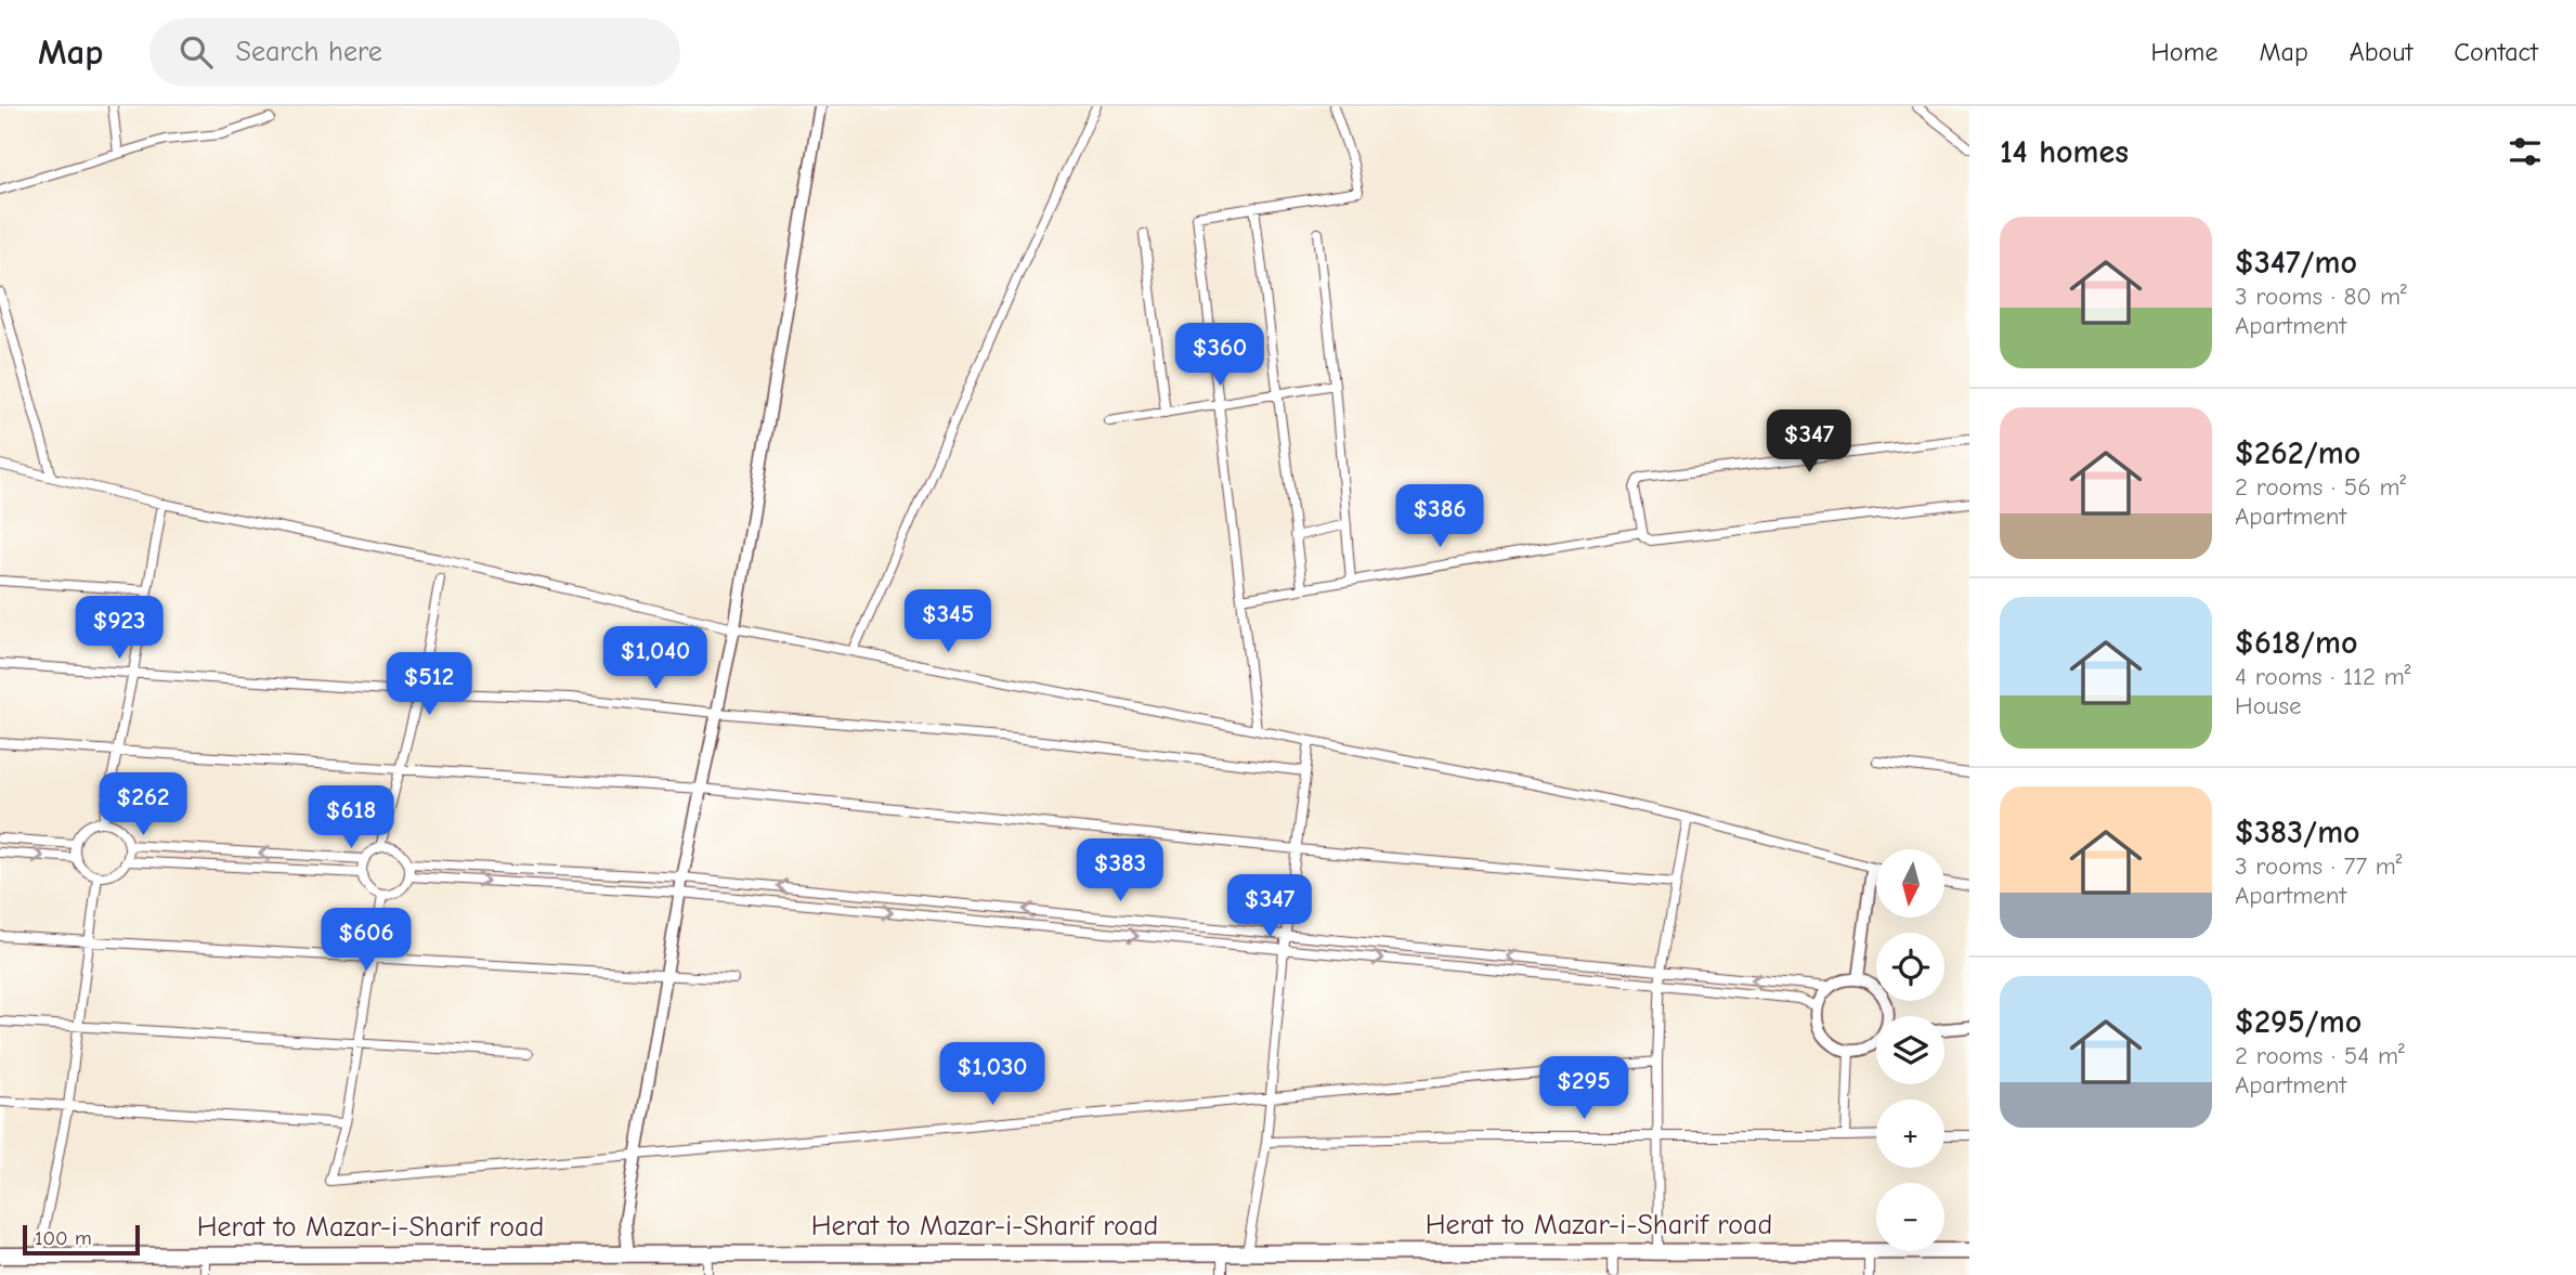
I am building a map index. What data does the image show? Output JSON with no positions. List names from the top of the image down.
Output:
{
  "streets": {
    "highway": ["Herat to Mazar-i-Sharif road"]
  },
  "scale_bar": "100 m",
  "north": "bottom",
  "page": {
    "header": "Map",
    "search": "Search here",
    "nav": [
      "Home",
      "Map",
      "About",
      "Contact"
    ],
    "heading": "14 homes",
    "list": [
      {
        "name": "$347/mo",
        "note": "3 rooms · 80 m² · Apartment"
      },
      {
        "name": "$262/mo",
        "note": "2 rooms · 56 m² · Apartment"
      },
      {
        "name": "$618/mo",
        "note": "4 rooms · 112 m² · House"
      },
      {
        "name": "$383/mo",
        "note": "3 rooms · 77 m² · Apartment"
      },
      {
        "name": "$295/mo",
        "note": "2 rooms · 54 m² · Apartment"
      }
    ],
    "price": [
      "$360",
      "$347",
      "$386",
      "$345",
      "$923",
      "$1,040",
      "$512",
      "$262",
      "$618",
      "$383",
      "$347",
      "$606",
      "$1,030",
      "$295"
    ],
    "map_buttons": ["+", "−"],
    "scale": "100 m"
  }
}
